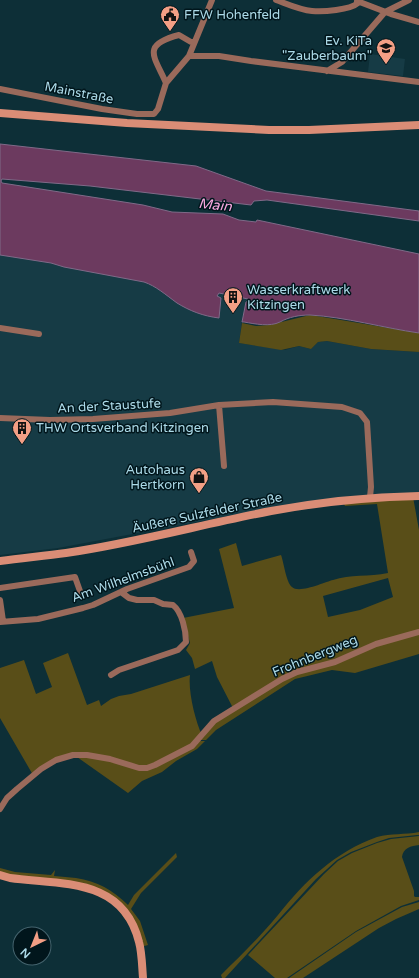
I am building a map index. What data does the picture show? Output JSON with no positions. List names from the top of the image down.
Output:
{
  "streets": {
    "main road": ["Äußere Sulzfelder Straße"],
    "street": [
      "Mainstraße",
      "An der Staustufe",
      "Am Wilhelmsbühl",
      "Frohnbergweg"
    ]
  },
  "crossings": [
    ["An der Staustufe", "Äußere Sulzfelder Straße"]
  ],
  "water": ["Main"],
  "places": {
    "public building": ["FFW Hohenfeld"],
    "school or university": ["Ev. KiTa \"Zauberbaum\""],
    "building": ["Wasserkraftwerk Kitzingen", "THW Ortsverband Kitzingen"],
    "shop": ["Autohaus Hertkorn"]
  },
  "north": "bottom left"
}
